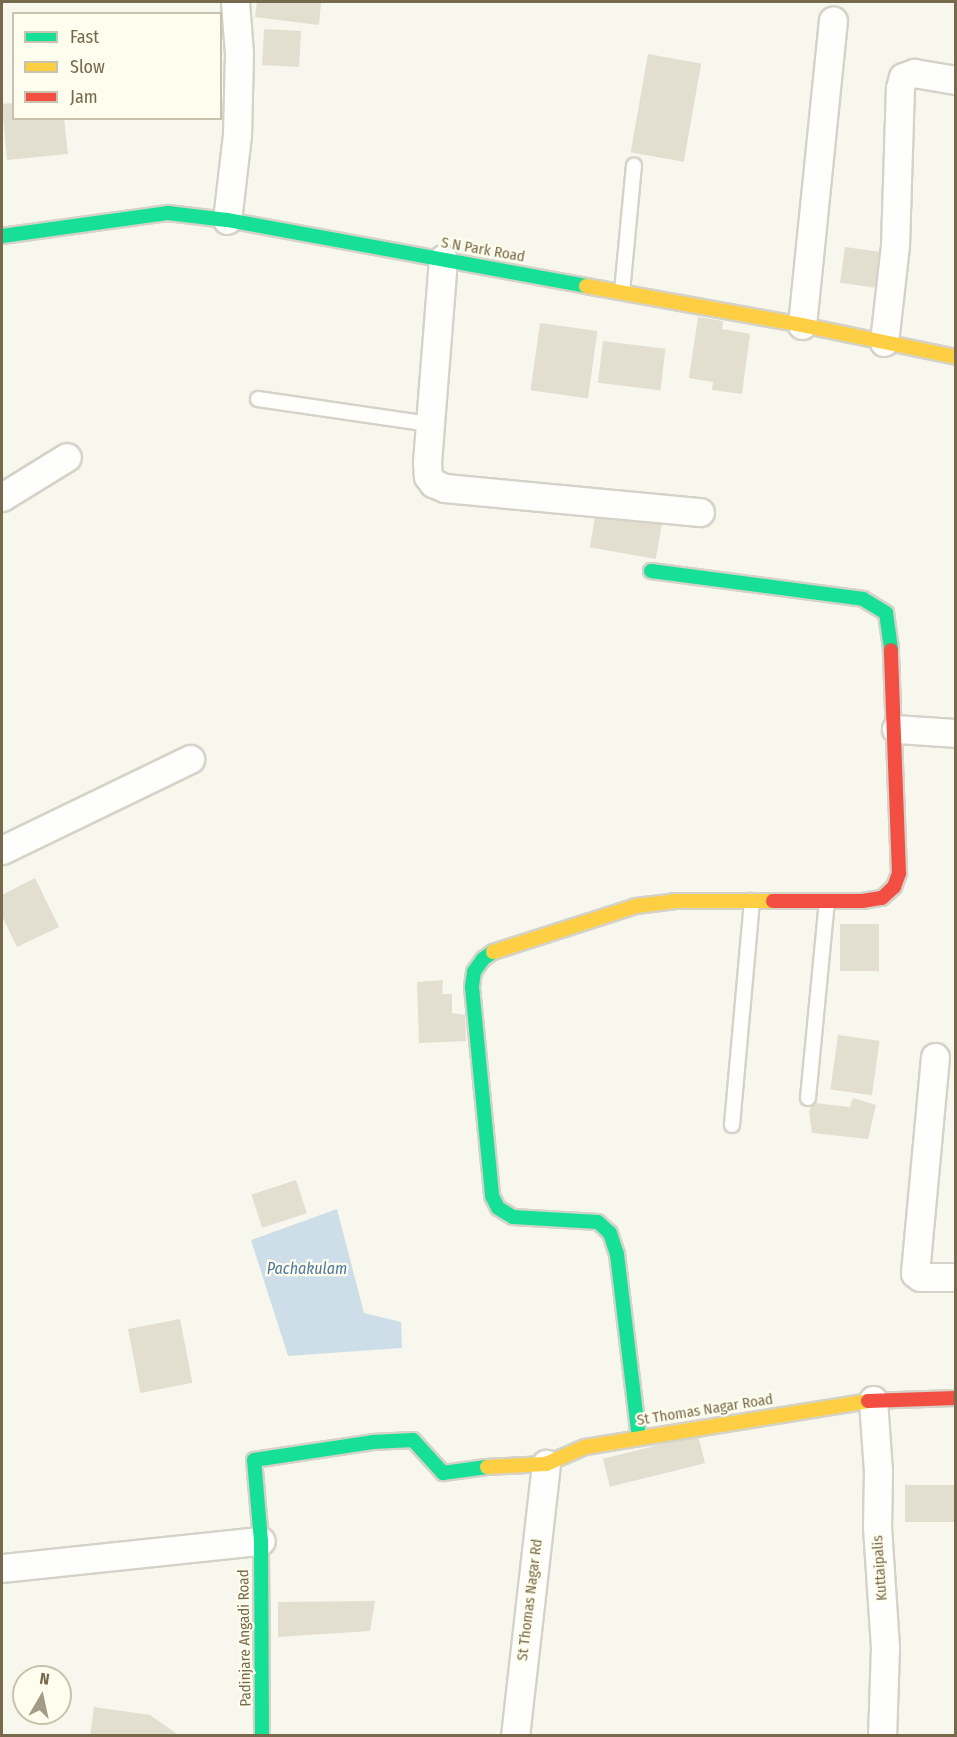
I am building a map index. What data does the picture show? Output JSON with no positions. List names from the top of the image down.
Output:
{
  "streets": {
    "street": [
      "S N Park Road",
      "St Thomas Nagar Road",
      "Kuttaipalis",
      "St Thomas Nagar Rd",
      "Padinjare Angadi Road"
    ]
  },
  "crossings": [
    ["St Thomas Nagar Road", "Kuttaipalis"],
    ["St Thomas Nagar Road", "St Thomas Nagar Rd"],
    ["St Thomas Nagar Road", "Padinjare Angadi Road"],
    ["St Thomas Nagar Rd", "Padinjare Angadi Road"]
  ],
  "water": ["Pachakulam"],
  "legend": ["Fast", "Slow", "Jam"],
  "north": "top"
}
